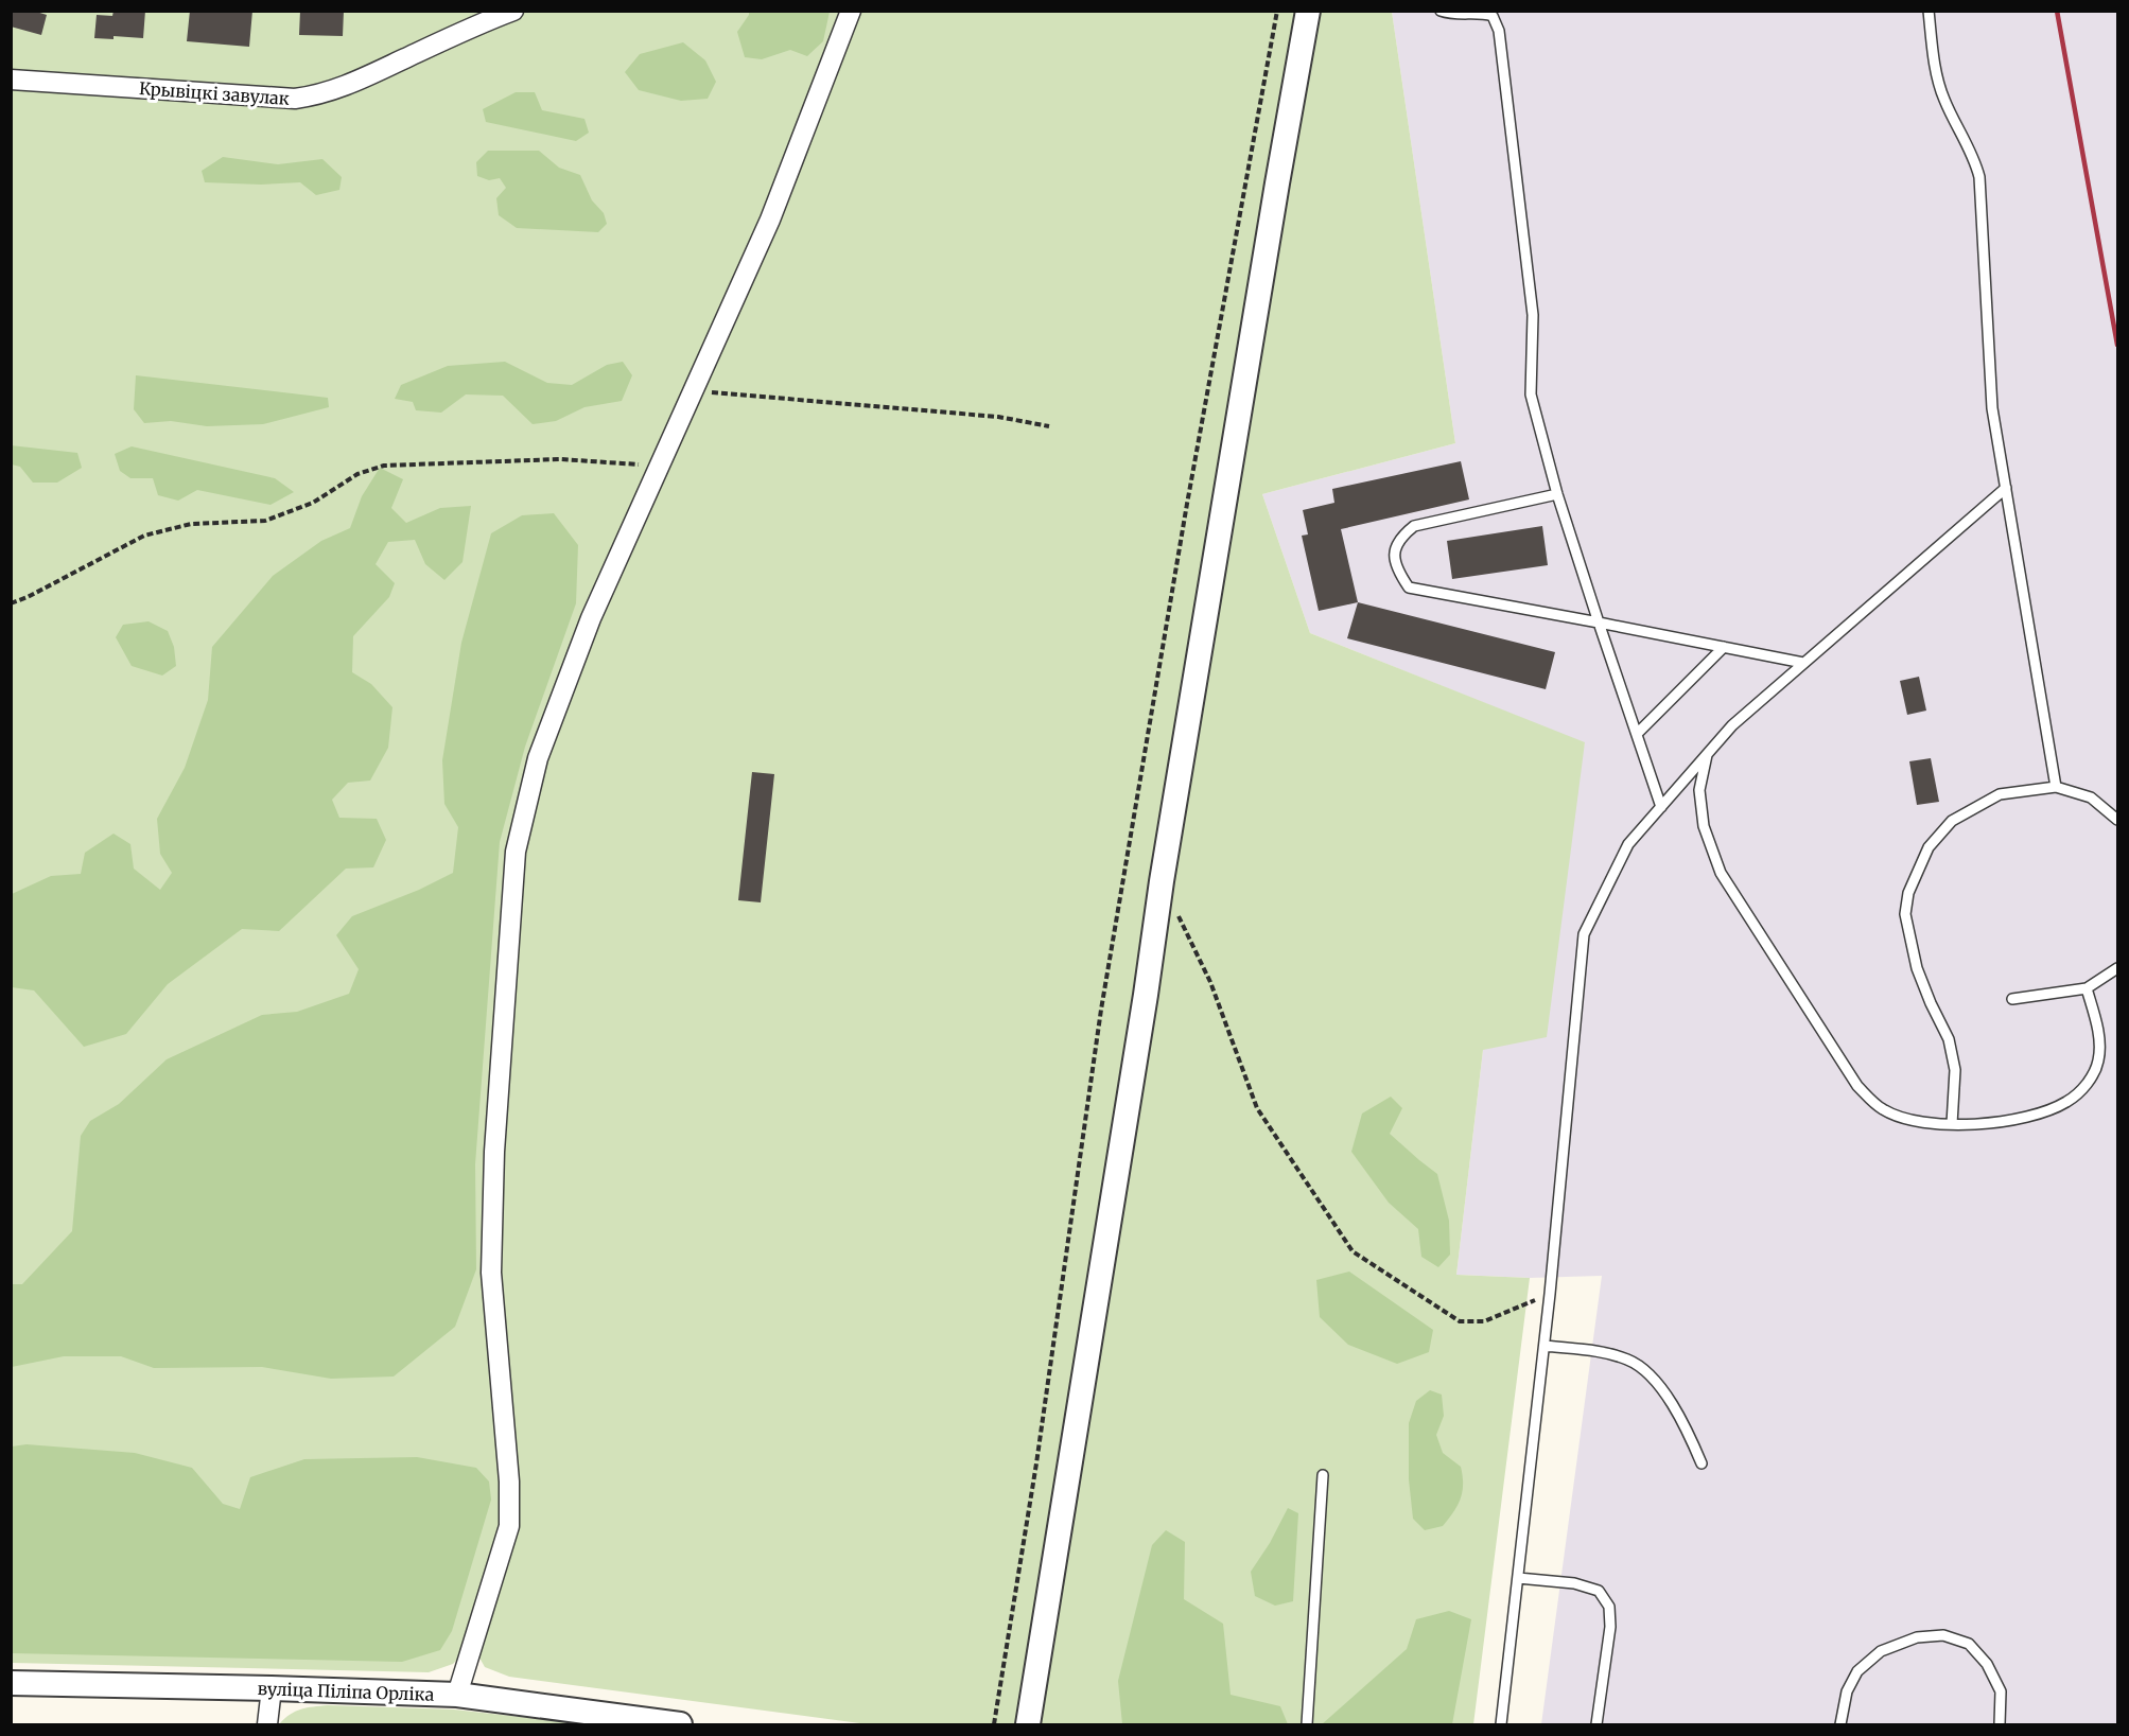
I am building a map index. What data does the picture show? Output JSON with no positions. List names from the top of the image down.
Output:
{
  "streets": {
    "street": ["Крывіцкі завулак", "вуліца Піліпа Орліка"]
  }
}
